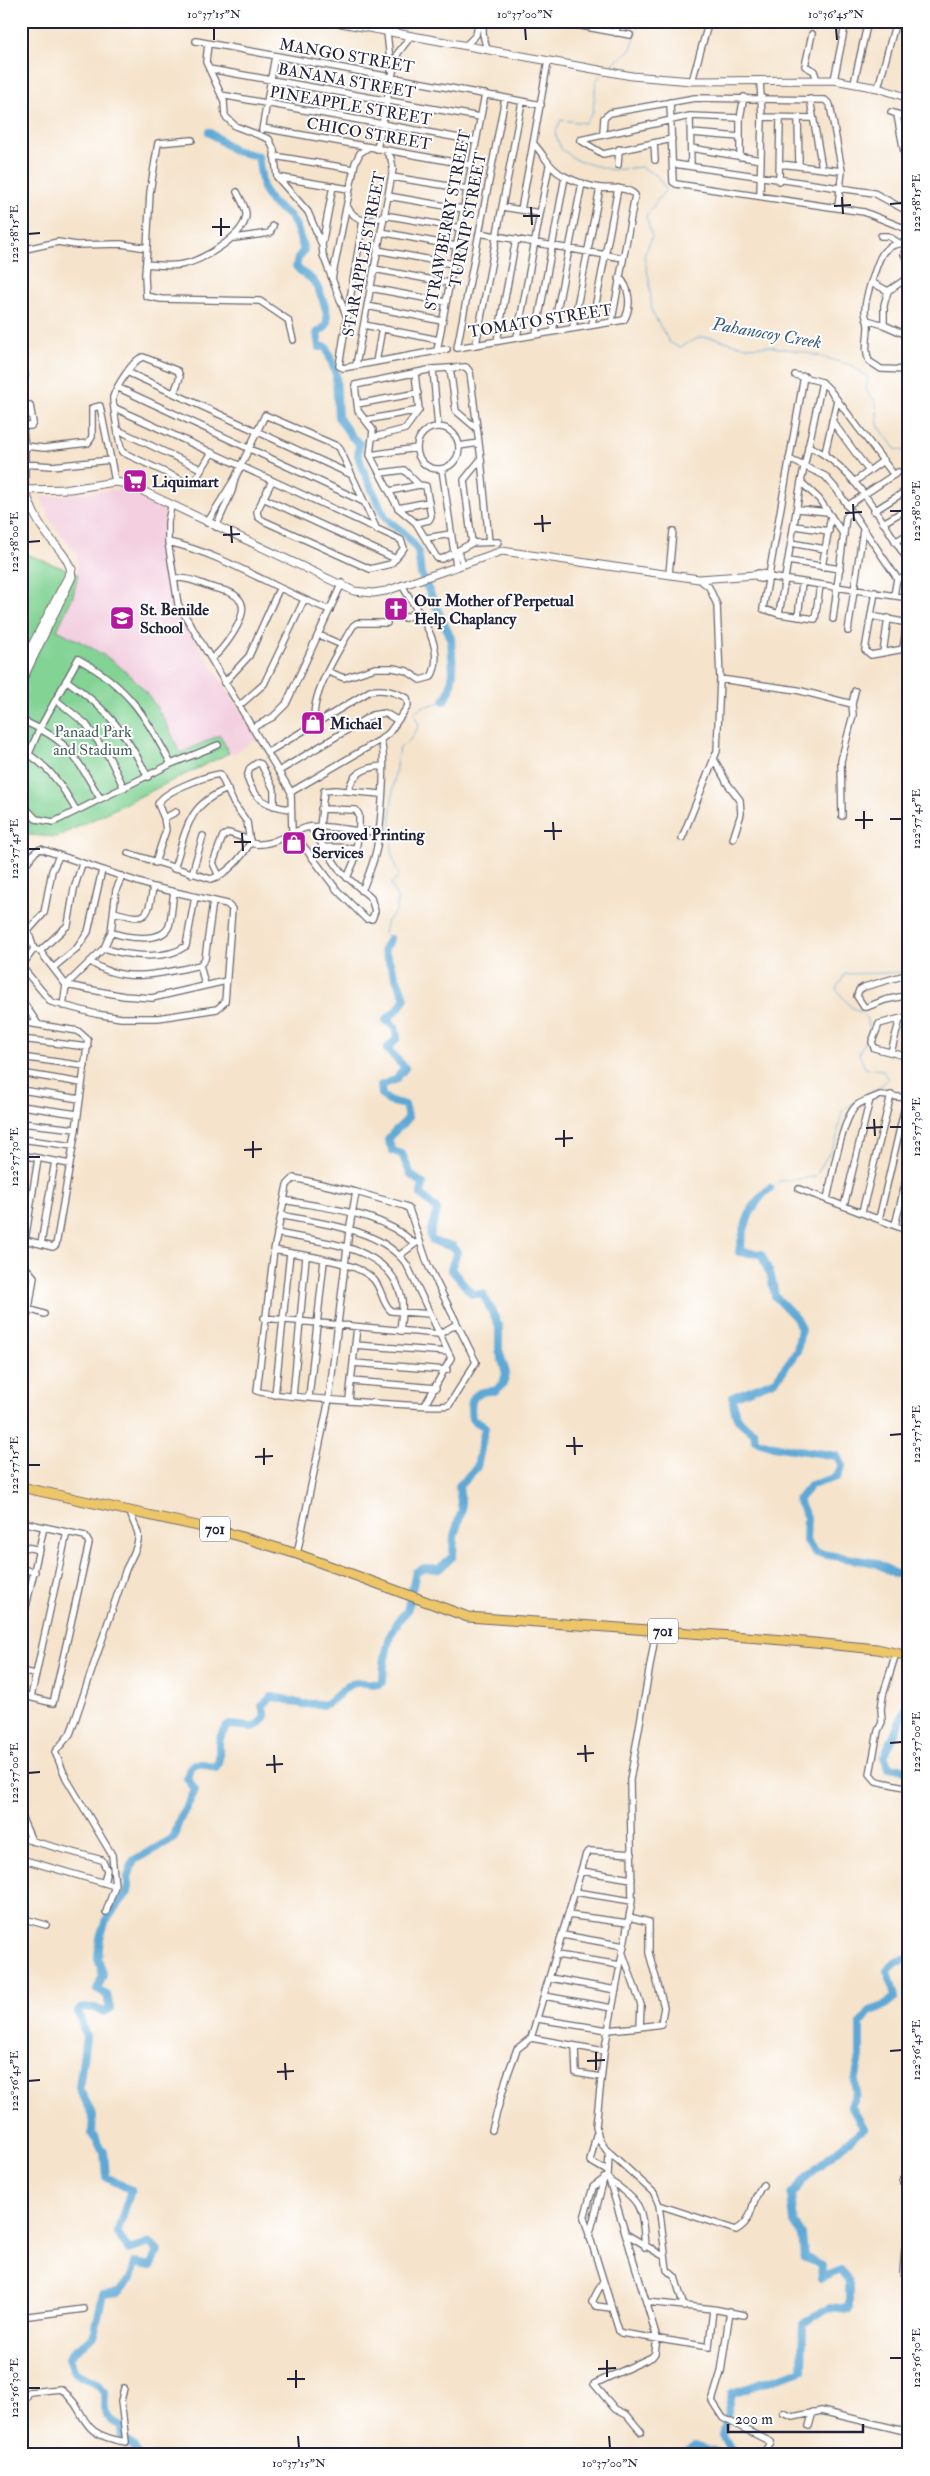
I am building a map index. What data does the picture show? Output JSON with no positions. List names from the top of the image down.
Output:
{
  "streets": {
    "main road": ["701"],
    "street": [
      "MANGO STREET",
      "BANANA STREET",
      "PINEAPPLE STREET",
      "CHICO STREET",
      "STRAWBERRY STREET",
      "TURNIP STREET",
      "STAR APPLE STREET",
      "TOMATO STREET"
    ]
  },
  "crossings": [
    ["MANGO STREET", "STRAWBERRY STREET"],
    ["MANGO STREET", "TURNIP STREET"],
    ["BANANA STREET", "STRAWBERRY STREET"],
    ["PINEAPPLE STREET", "STRAWBERRY STREET"],
    ["CHICO STREET", "STRAWBERRY STREET"],
    ["CHICO STREET", "STAR APPLE STREET"],
    ["TURNIP STREET", "TOMATO STREET"]
  ],
  "water": ["Pahanocoy Creek"],
  "parks": ["Panaad Park and Stadium"],
  "places": {
    "supermarket": ["Liquimart"],
    "church": ["Our Mother of Perpetual Help Chaplancy"],
    "school or university": ["St. Benilde School"],
    "shop": ["Michael", "Grooved Printing Services"]
  },
  "scale_bar": "200 m",
  "coordinates": [
    "10°37'15\"N",
    "10°37'00\"N",
    "10°36'45\"N",
    "122°58'15\"E",
    "122°58'00\"E",
    "122°57'45\"E",
    "122°57'30\"E",
    "122°57'15\"E",
    "122°57'00\"E",
    "122°56'45\"E",
    "122°56'30\"E"
  ]
}
